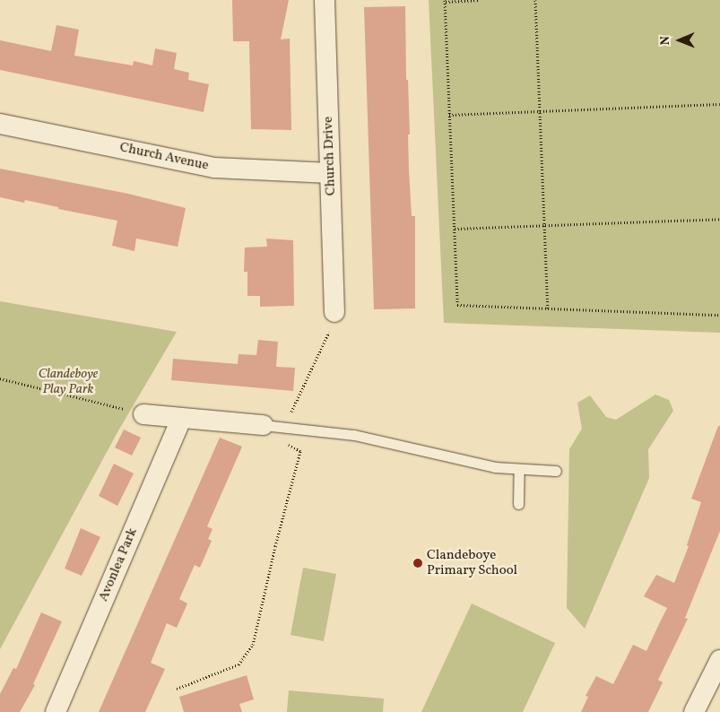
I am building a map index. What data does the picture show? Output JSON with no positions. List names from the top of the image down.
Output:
{
  "streets": {
    "street": ["Church Drive", "Church Avenue", "Avonlea Park"]
  },
  "crossings": [
    ["Church Drive", "Church Avenue"]
  ],
  "parks": ["Clandeboye Play Park"],
  "places": ["Clandeboye Primary School"],
  "north": "left"
}
